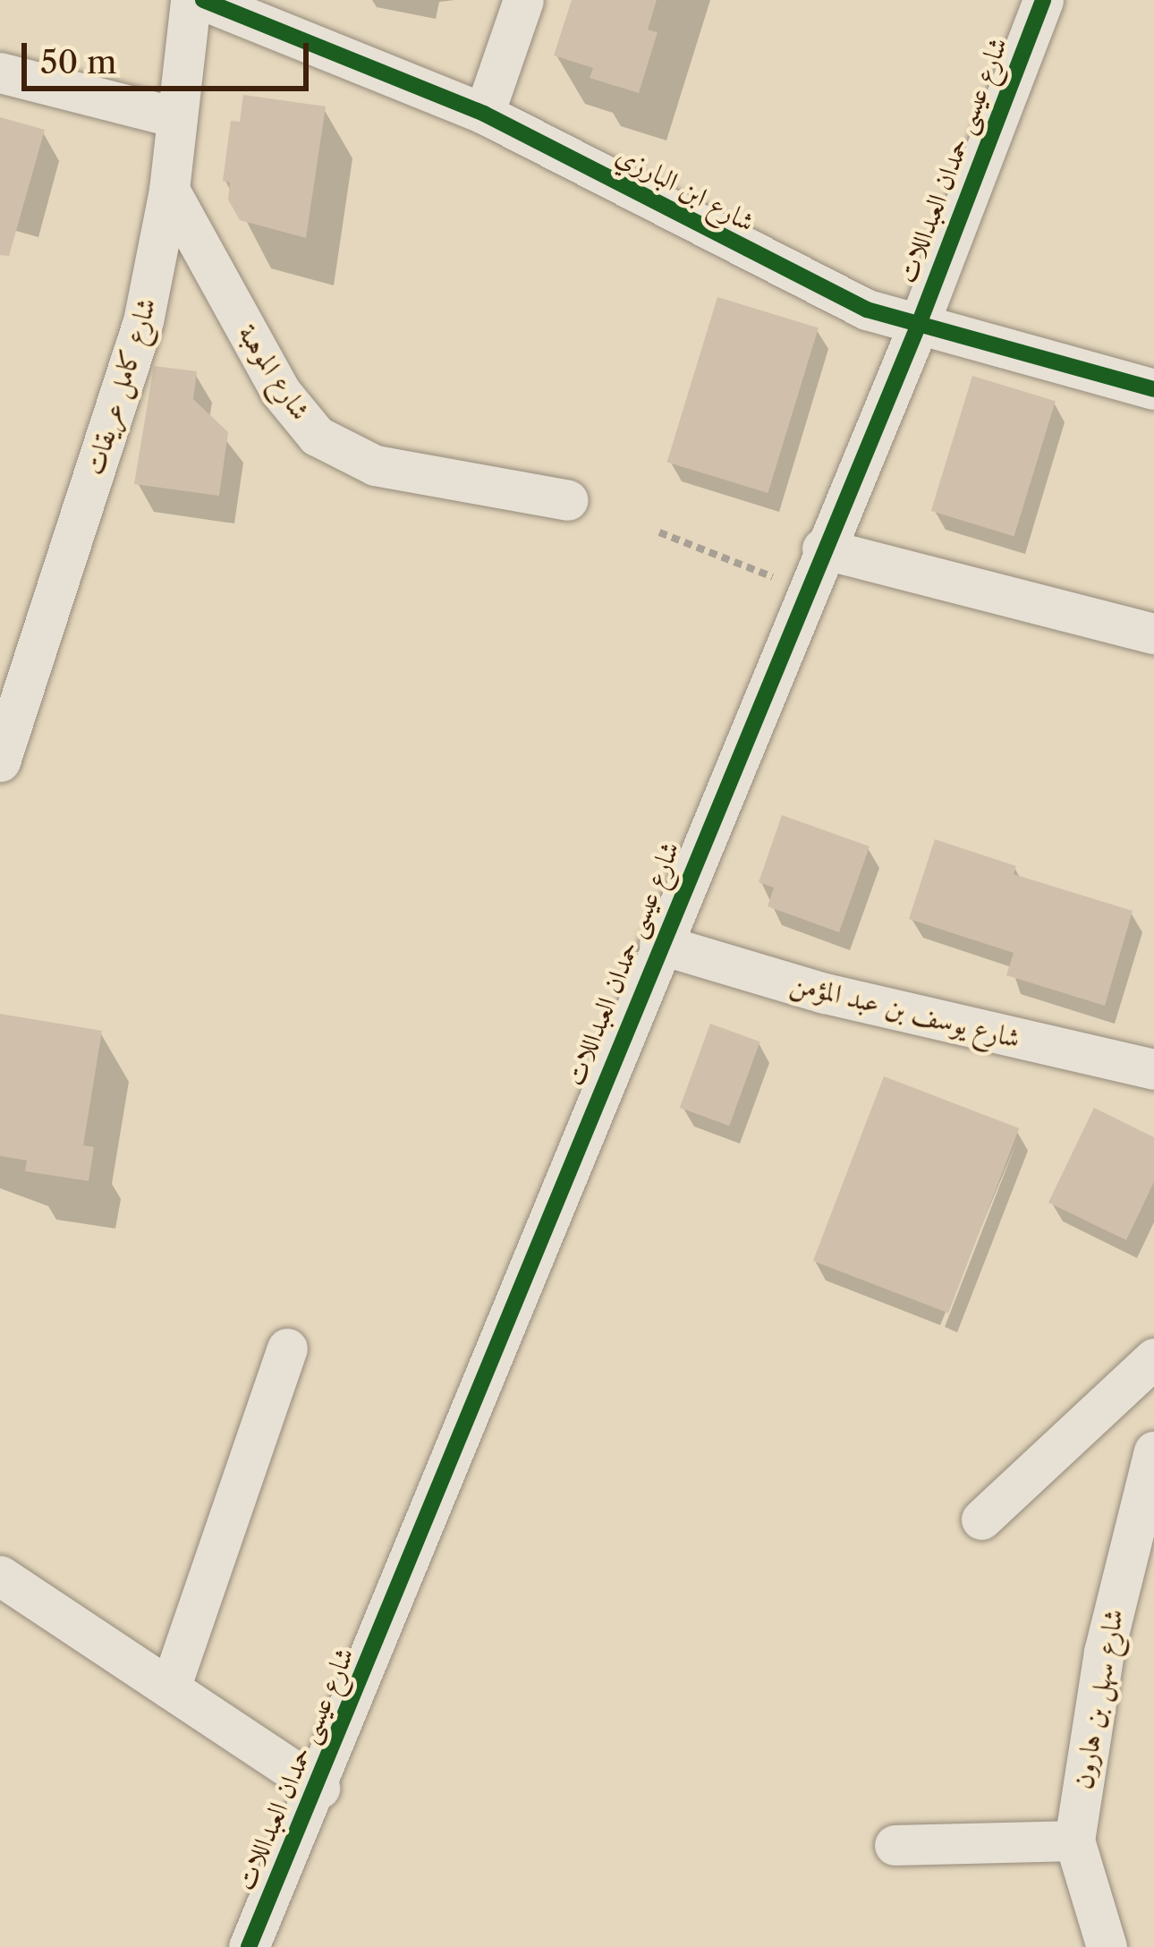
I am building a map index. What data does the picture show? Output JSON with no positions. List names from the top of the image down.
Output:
{
  "streets": {
    "street": [
      "شارع عيسى حمدان العبداللات",
      "شارع ابن البارزي",
      "شارع الموهبة",
      "شارع كامل عريقات",
      "شارع يوسف بن عبد المؤمن",
      "شارع سهل بن هارون"
    ]
  },
  "crossings": [
    ["شارع عيسى حمدان العبداللات", "شارع ابن البارزي"],
    ["شارع عيسى حمدان العبداللات", "شارع يوسف بن عبد المؤمن"],
    ["شارع الموهبة", "شارع كامل عريقات"]
  ],
  "scale_bar": "50 m"
}
